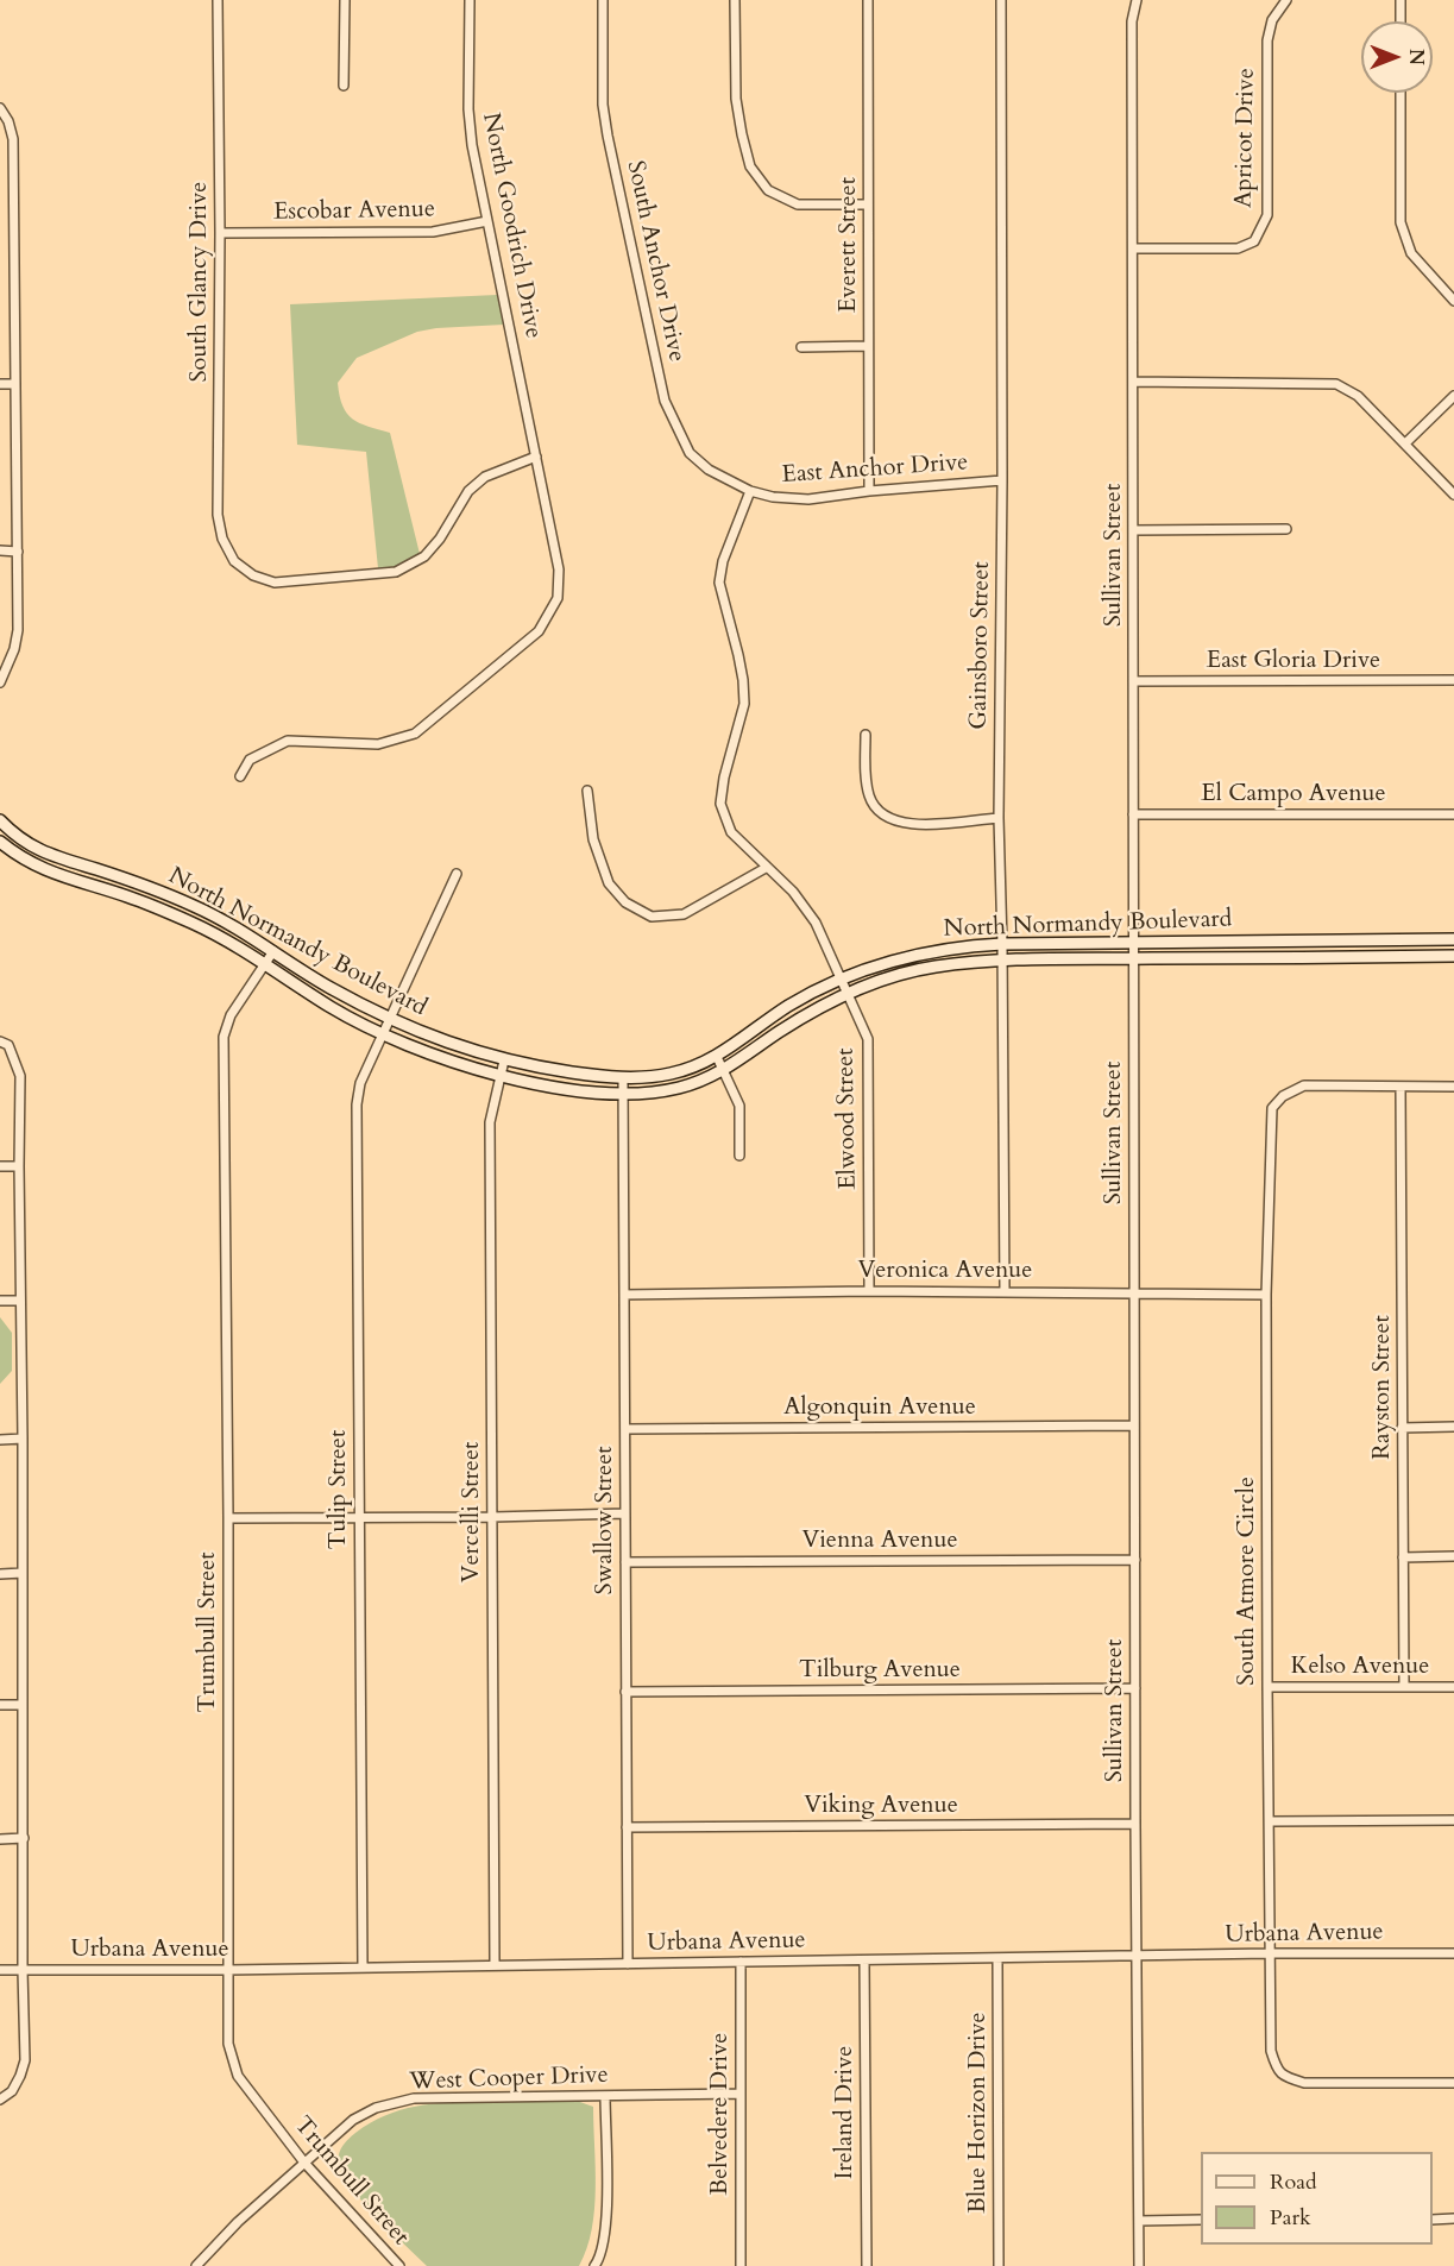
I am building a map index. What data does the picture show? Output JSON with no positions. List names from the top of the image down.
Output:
{
  "streets": {
    "street": [
      "Apricot Drive",
      "Escobar Avenue",
      "North Goodrich Drive",
      "Everett Street",
      "South Anchor Drive",
      "South Glancy Drive",
      "East Anchor Drive",
      "Sullivan Street",
      "Gainsboro Street",
      "East Gloria Drive",
      "El Campo Avenue",
      "North Normandy Boulevard",
      "Elwood Street",
      "Veronica Avenue",
      "Rayston Street",
      "Algonquin Avenue",
      "Tulip Street",
      "Vercelli Street",
      "Swallow Street",
      "Vienna Avenue",
      "South Atmore Circle",
      "Trumbull Street",
      "Kelso Avenue",
      "Tilburg Avenue",
      "Viking Avenue",
      "Urbana Avenue",
      "West Cooper Drive",
      "Ireland Drive",
      "Blue Horizon Drive",
      "Belvedere Drive"
    ]
  },
  "crossings": [
    ["Apricot Drive", "Sullivan Street"],
    ["Escobar Avenue", "North Goodrich Drive"],
    ["Escobar Avenue", "South Glancy Drive"],
    ["North Goodrich Drive", "South Glancy Drive"],
    ["Everett Street", "East Anchor Drive"],
    ["South Anchor Drive", "East Anchor Drive"],
    ["South Anchor Drive", "Elwood Street"],
    ["East Anchor Drive", "Gainsboro Street"],
    ["East Anchor Drive", "Elwood Street"],
    ["Sullivan Street", "East Gloria Drive"],
    ["Sullivan Street", "El Campo Avenue"],
    ["Sullivan Street", "North Normandy Boulevard"],
    ["Sullivan Street", "Veronica Avenue"],
    ["Sullivan Street", "Algonquin Avenue"],
    ["Sullivan Street", "Vienna Avenue"],
    ["Sullivan Street", "Tilburg Avenue"],
    ["Sullivan Street", "Viking Avenue"],
    ["Sullivan Street", "Urbana Avenue"],
    ["Gainsboro Street", "North Normandy Boulevard"],
    ["Gainsboro Street", "Veronica Avenue"],
    ["North Normandy Boulevard", "Elwood Street"],
    ["North Normandy Boulevard", "Tulip Street"],
    ["North Normandy Boulevard", "Vercelli Street"],
    ["North Normandy Boulevard", "Swallow Street"],
    ["North Normandy Boulevard", "Trumbull Street"],
    ["Elwood Street", "Veronica Avenue"],
    ["Veronica Avenue", "Swallow Street"],
    ["Veronica Avenue", "South Atmore Circle"],
    ["Rayston Street", "South Atmore Circle"],
    ["Rayston Street", "Kelso Avenue"],
    ["Algonquin Avenue", "Swallow Street"],
    ["Tulip Street", "Urbana Avenue"],
    ["Vercelli Street", "Urbana Avenue"],
    ["Swallow Street", "Vienna Avenue"],
    ["Swallow Street", "Tilburg Avenue"],
    ["Swallow Street", "Viking Avenue"],
    ["Swallow Street", "Urbana Avenue"],
    ["South Atmore Circle", "Kelso Avenue"],
    ["South Atmore Circle", "Urbana Avenue"],
    ["Trumbull Street", "Urbana Avenue"],
    ["Trumbull Street", "West Cooper Drive"],
    ["Urbana Avenue", "Ireland Drive"],
    ["Urbana Avenue", "Blue Horizon Drive"],
    ["Urbana Avenue", "Belvedere Drive"],
    ["West Cooper Drive", "Belvedere Drive"]
  ],
  "legend": ["Road", "Park"],
  "north": "right"
}
